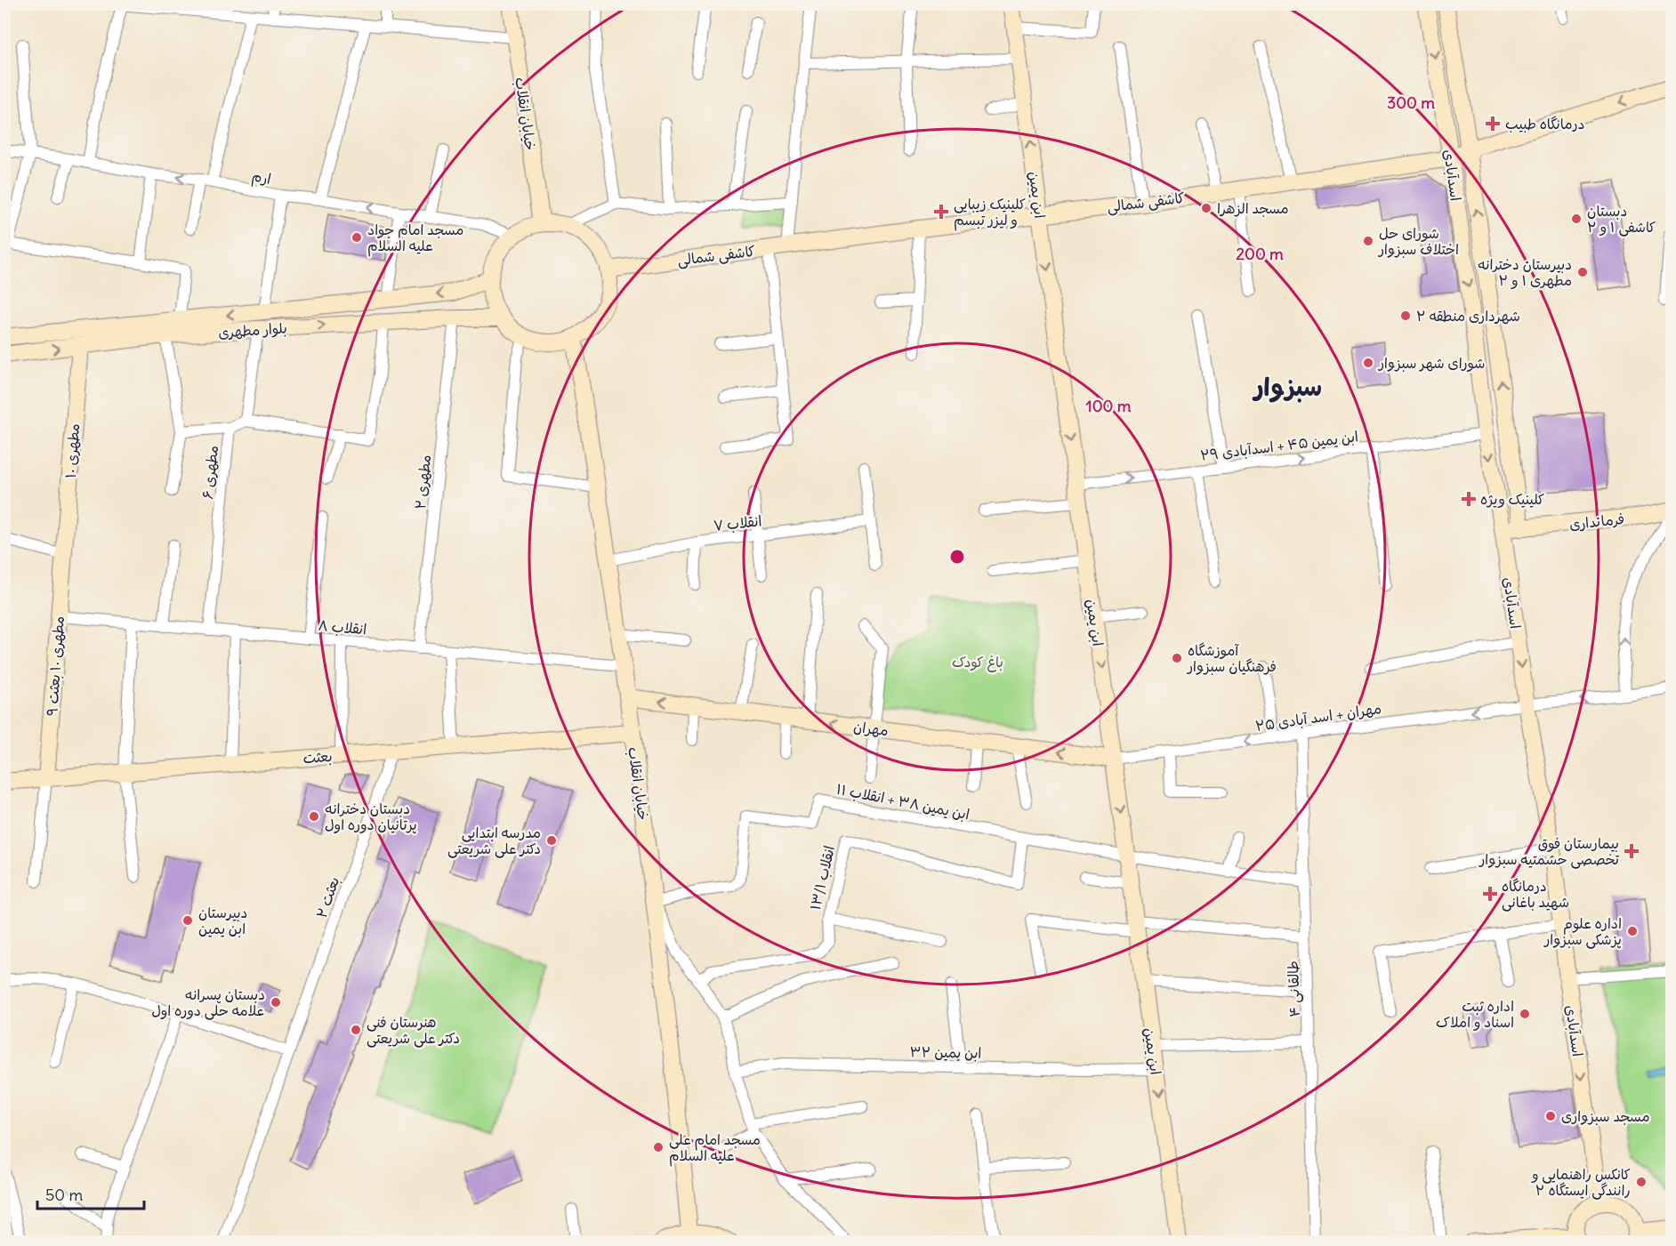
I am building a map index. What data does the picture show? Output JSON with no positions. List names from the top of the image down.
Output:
{
  "streets": {
    "main road": [
      "خیابان انقلاب",
      "اسدآبادی",
      "ابن یمین",
      "کاشفی شمالی",
      "بلوار مطهری",
      "مطهری ۱۰",
      "فرمانداری",
      "مطهری ۱۰ بعثت ۹",
      "مهران",
      "بعثت"
    ],
    "street": [
      "ارم",
      "ابن یمین ۴۵ + اسدآبادی ۲۹",
      "مطهری ۶",
      "مطهری ۲",
      "انقلاب ۷",
      "انقلاب ۸",
      "مهران + اسد آبادی ۲۵",
      "ابن یمین ۳۸ + انقلاب ۱۱",
      "انقلاب ۱۳/۱",
      "بعثت ۲",
      "طالقانی ۴",
      "ابن یمین ۳۲"
    ]
  },
  "crossings": [
    ["خیابان انقلاب", "ارم"],
    ["خیابان انقلاب", "کاشفی شمالی"],
    ["خیابان انقلاب", "بلوار مطهری"],
    ["خیابان انقلاب", "انقلاب ۷"],
    ["خیابان انقلاب", "انقلاب ۸"],
    ["خیابان انقلاب", "مهران"],
    ["خیابان انقلاب", "بعثت"],
    ["خیابان انقلاب", "ابن یمین ۳۸ + انقلاب ۱۱"],
    ["اسدآبادی", "کاشفی شمالی"],
    ["اسدآبادی", "ابن یمین ۴۵ + اسدآبادی ۲۹"],
    ["اسدآبادی", "فرمانداری"],
    ["اسدآبادی", "مهران + اسد آبادی ۲۵"],
    ["ارم", "کاشفی شمالی"],
    ["ارم", "بلوار مطهری"],
    ["ابن یمین", "کاشفی شمالی"],
    ["ابن یمین", "ابن یمین ۴۵ + اسدآبادی ۲۹"],
    ["ابن یمین", "مهران + اسد آبادی ۲۵"],
    ["ابن یمین", "مهران"],
    ["ابن یمین", "ابن یمین ۳۸ + انقلاب ۱۱"],
    ["ابن یمین", "ابن یمین ۳۲"],
    ["کاشفی شمالی", "بلوار مطهری"],
    ["بلوار مطهری", "مطهری ۱۰"],
    ["بلوار مطهری", "مطهری ۲"],
    ["مطهری ۱۰", "مطهری ۱۰ بعثت ۹"],
    ["مطهری ۶", "انقلاب ۸"],
    ["مطهری ۲", "انقلاب ۸"],
    ["انقلاب ۸", "مطهری ۱۰ بعثت ۹"],
    ["مطهری ۱۰ بعثت ۹", "بعثت"],
    ["مهران + اسد آبادی ۲۵", "مهران"],
    ["مهران + اسد آبادی ۲۵", "طالقانی ۴"],
    ["بعثت", "بعثت ۲"],
    ["ابن یمین ۳۸ + انقلاب ۱۱", "انقلاب ۱۳/۱"],
    ["ابن یمین ۳۸ + انقلاب ۱۱", "طالقانی ۴"]
  ],
  "one_way": ["ابن یمین ۴۵ + اسدآبادی ۲۹", "مهران"],
  "districts": ["سبزوار"],
  "parks": ["باغ کودک"],
  "places": {
    "health": [
      "درمانگاه طبیب",
      "کلینیک زیبایی و لیزر تبسم",
      "کلینیک ویژه",
      "بیمارستان فوق تخصصی حشمتیه سبزوار",
      "درمانگاه شهید باغانی"
    ],
    "other": [
      "مسجد الزهرا",
      "دبستان کاشفی ۱ و ۲",
      "مسجد امام جواد علیه السلام",
      "شورای حل اختلاف سبزوار",
      "دبیرستان دخترانه مطهری ۱ و ۲",
      "شهرداری منطقه ۲",
      "شورای شهر سبزوار",
      "آموزشگاه فرهنگیان سبزوار",
      "دبستان دخترانه پرتانیان دوره اول",
      "مدرسه ابتدایی دکتر علی شریعتی",
      "دبیرستان ابن یمین",
      "اداره علوم پزشکی سبزوار",
      "دبستان پسرانه علامه حلی دوره اول",
      "اداره ثبت اسناد و املاک",
      "هنرستان فنی دکتر علی شریعتی",
      "مسجد سبزواری",
      "مسجد امام علی علیه السلام",
      "کانکس راهنمایی و رانندگی ایستگاه ۲"
    ]
  },
  "scale_bar": "50 m",
  "rings": ["300 m", "200 m", "100 m"]
}
